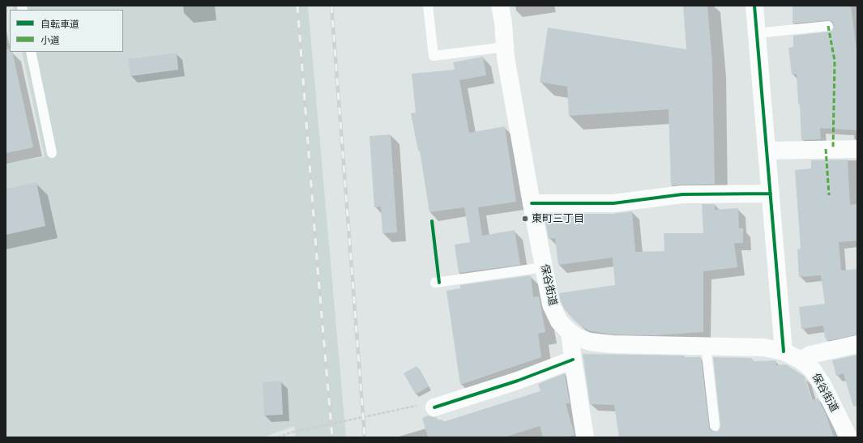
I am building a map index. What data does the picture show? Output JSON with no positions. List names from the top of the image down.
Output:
{
  "streets": {
    "street": ["保谷街道"]
  },
  "places": ["東町三丁目"],
  "legend": ["自転車道", "小道"]
}
